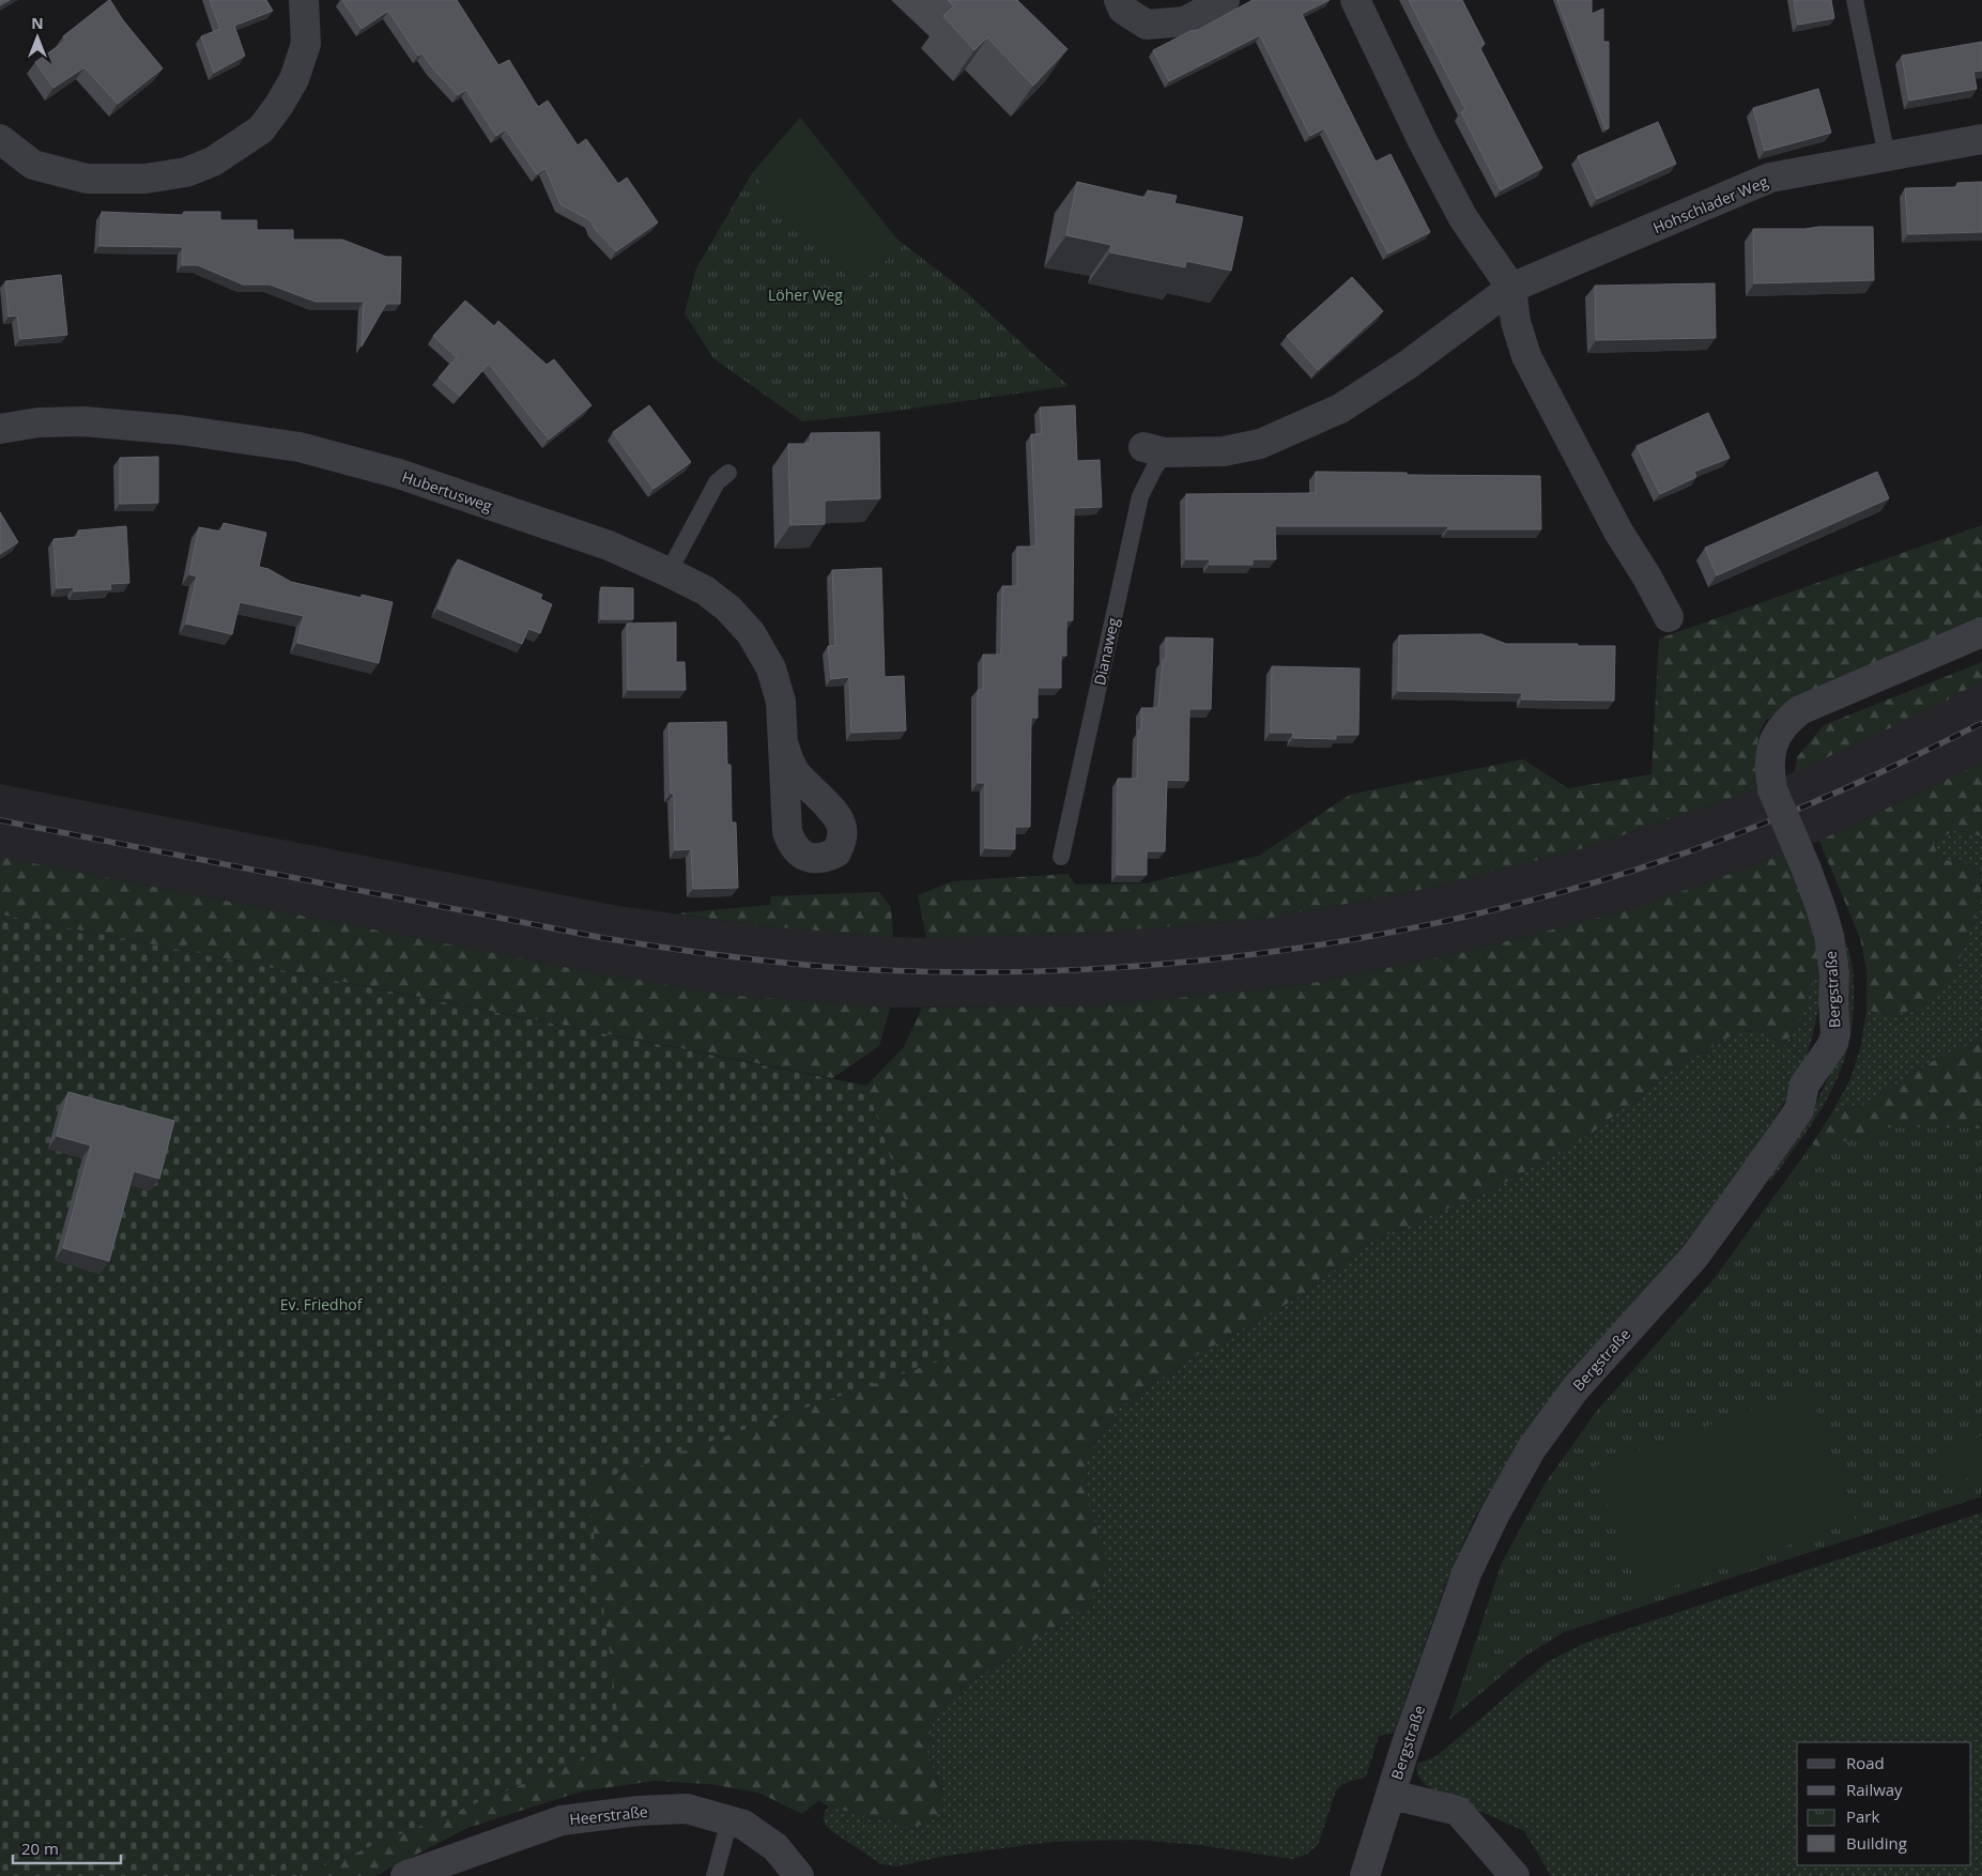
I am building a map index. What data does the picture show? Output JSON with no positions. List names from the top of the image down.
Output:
{
  "streets": {
    "street": [
      "Hohschlader Weg",
      "Hubertusweg",
      "Bergstraße",
      "Heerstraße"
    ],
    "lane": ["Dianaweg"]
  },
  "crossings": [
    ["Hohschlader Weg", "Dianaweg"]
  ],
  "parks": ["Löher Weg", "Ev. Friedhof"],
  "legend": [
    "Road",
    "Railway",
    "Park",
    "Building"
  ],
  "scale_bar": "20 m",
  "north": "top"
}
